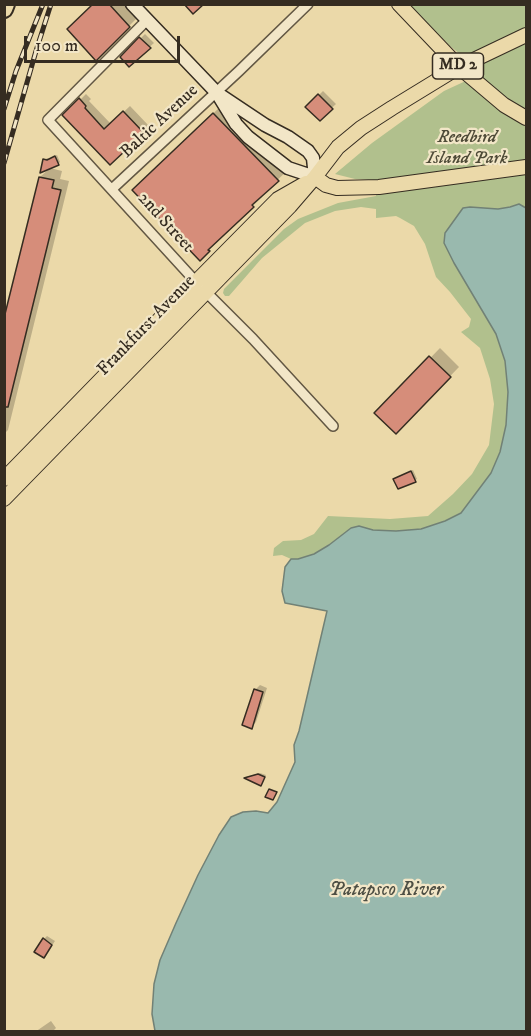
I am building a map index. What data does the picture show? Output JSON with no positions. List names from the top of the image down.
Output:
{
  "streets": {
    "main road": ["MD 2", "Frankfurst Avenue"],
    "street": ["Baltic Avenue", "2nd Street"]
  },
  "crossings": [
    ["MD 2", "Frankfurst Avenue"],
    ["Baltic Avenue", "2nd Street"],
    ["2nd Street", "Frankfurst Avenue"]
  ],
  "water": ["Patapsco River"],
  "parks": ["Reedbird Island Park"],
  "scale_bar": "100 m"
}
